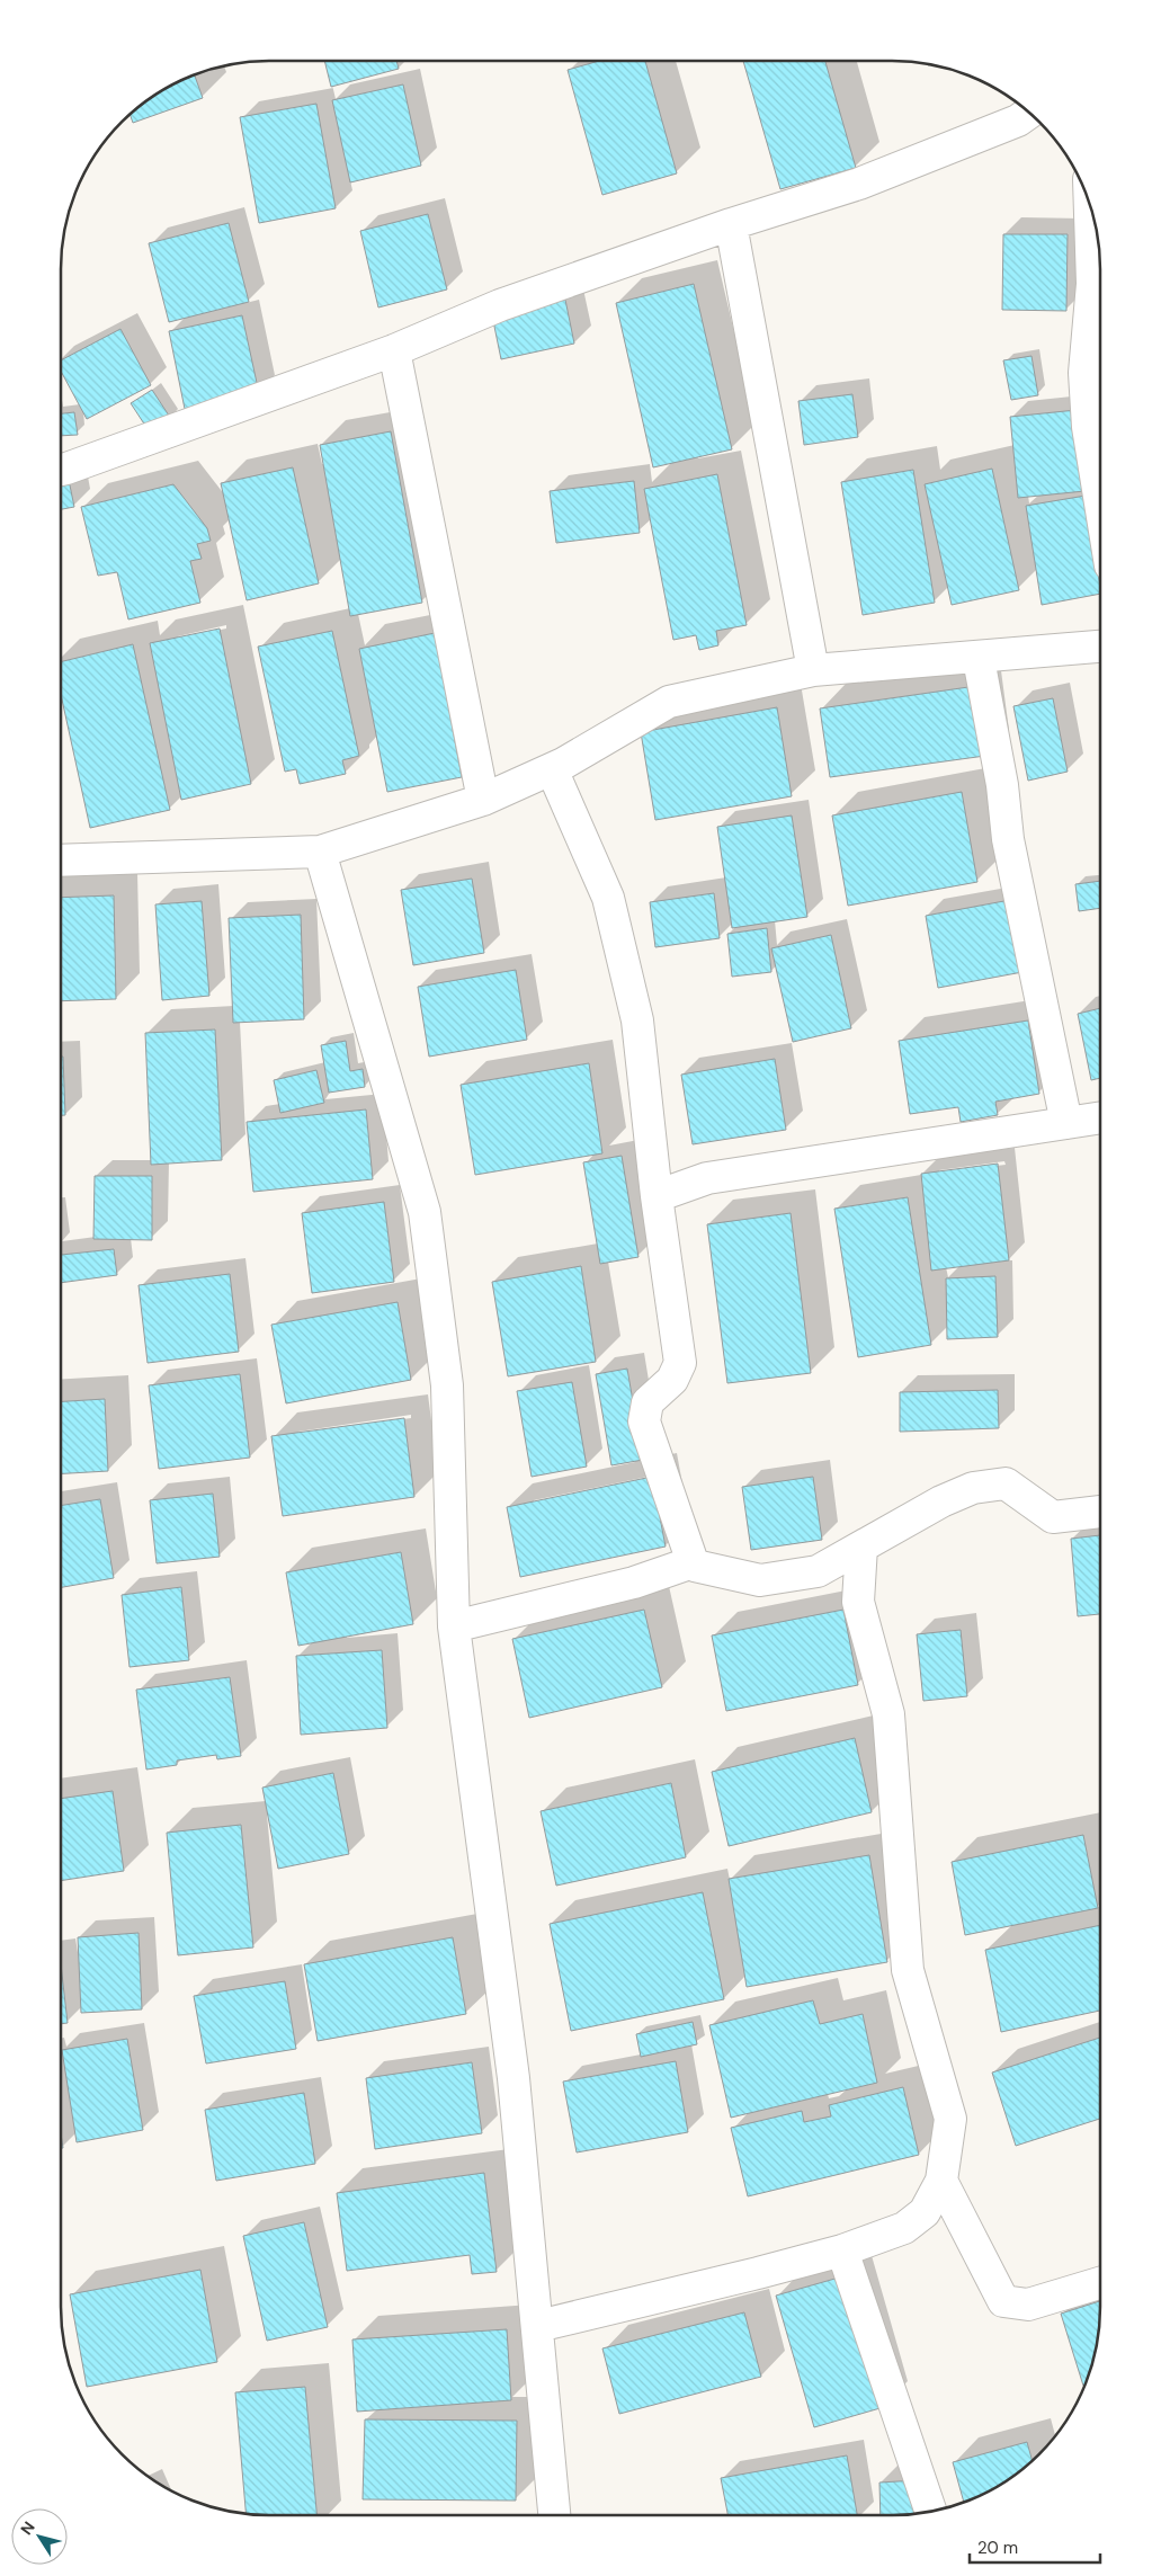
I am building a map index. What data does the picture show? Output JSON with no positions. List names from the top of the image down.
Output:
{
  "scale_bar": "20 m",
  "north": "top left"
}
